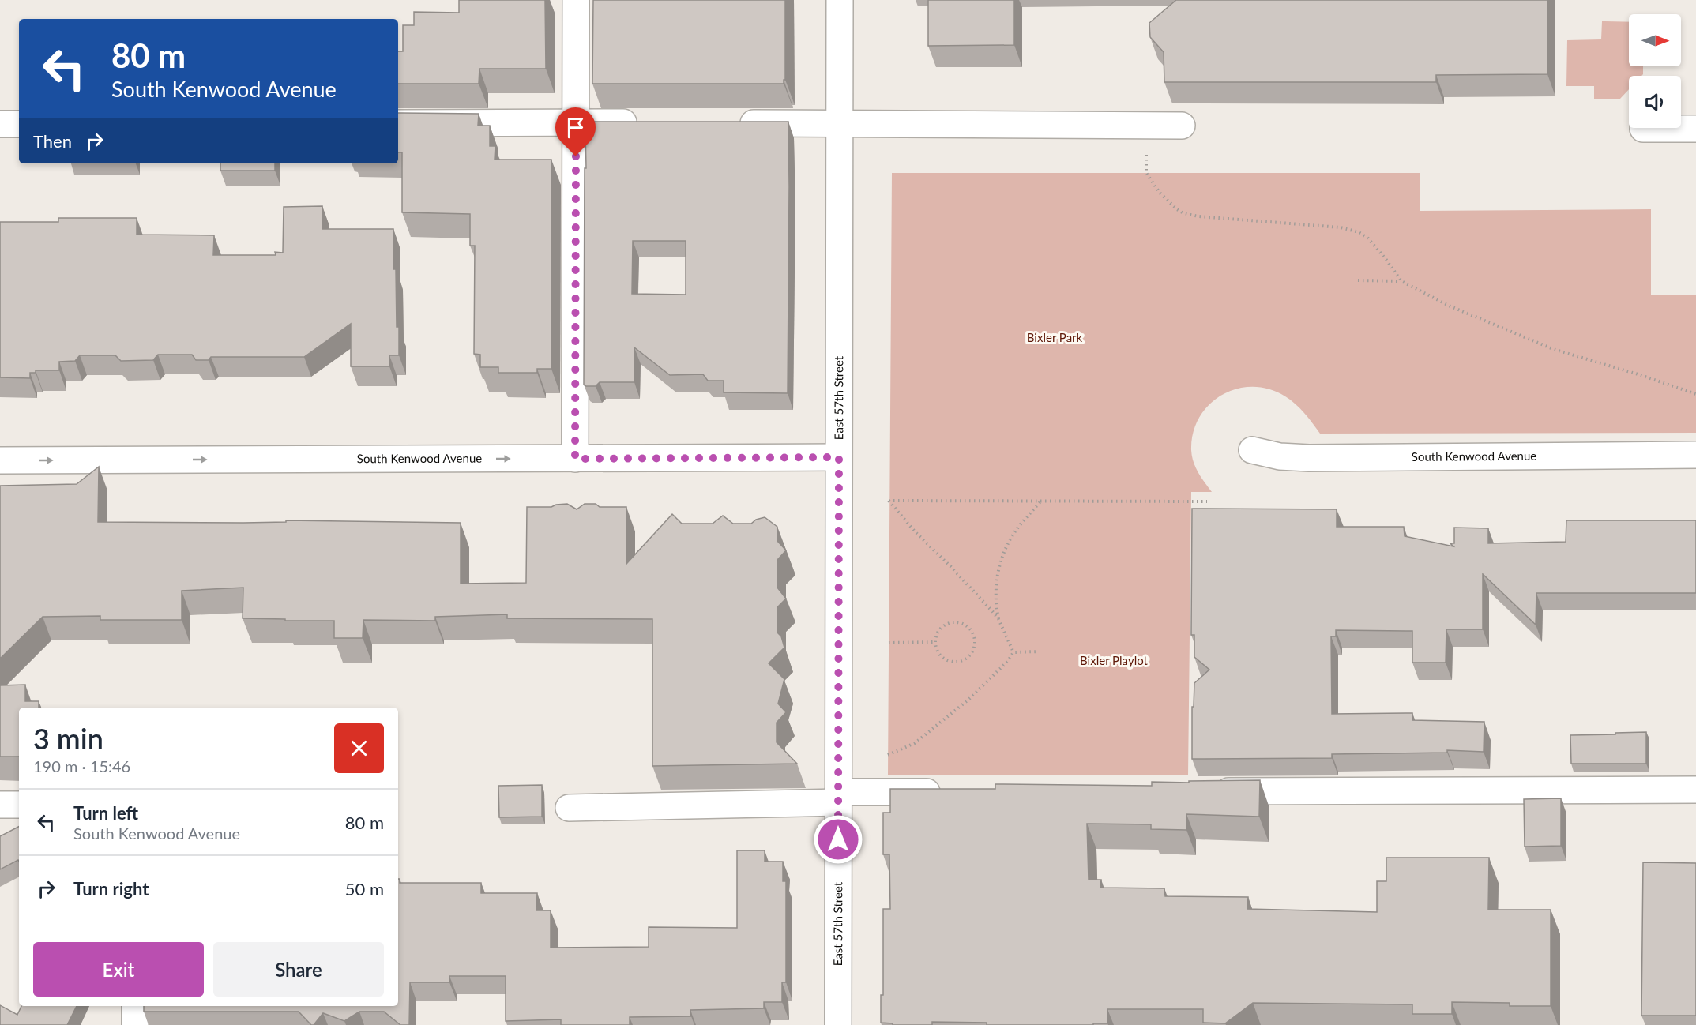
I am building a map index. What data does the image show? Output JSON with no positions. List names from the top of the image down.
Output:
{
  "streets": {
    "street": ["East 57th Street", "South Kenwood Avenue"]
  },
  "crossings": [
    ["East 57th Street", "South Kenwood Avenue"]
  ],
  "one_way": ["South Kenwood Avenue"],
  "parks": ["Bixler Park", "Bixler Playlot"],
  "north": "right",
  "page": {
    "turn": ["80 m", "South Kenwood Avenue"],
    "then": "Then",
    "heading": ["3 min", "190 m · 15:46"],
    "list": [
      {
        "name": "Turn left",
        "note": "South Kenwood Avenue",
        "value": "80 m"
      },
      {
        "name": "Turn right",
        "value": "50 m"
      }
    ],
    "buttons": ["Exit", "Share"]
  }
}
